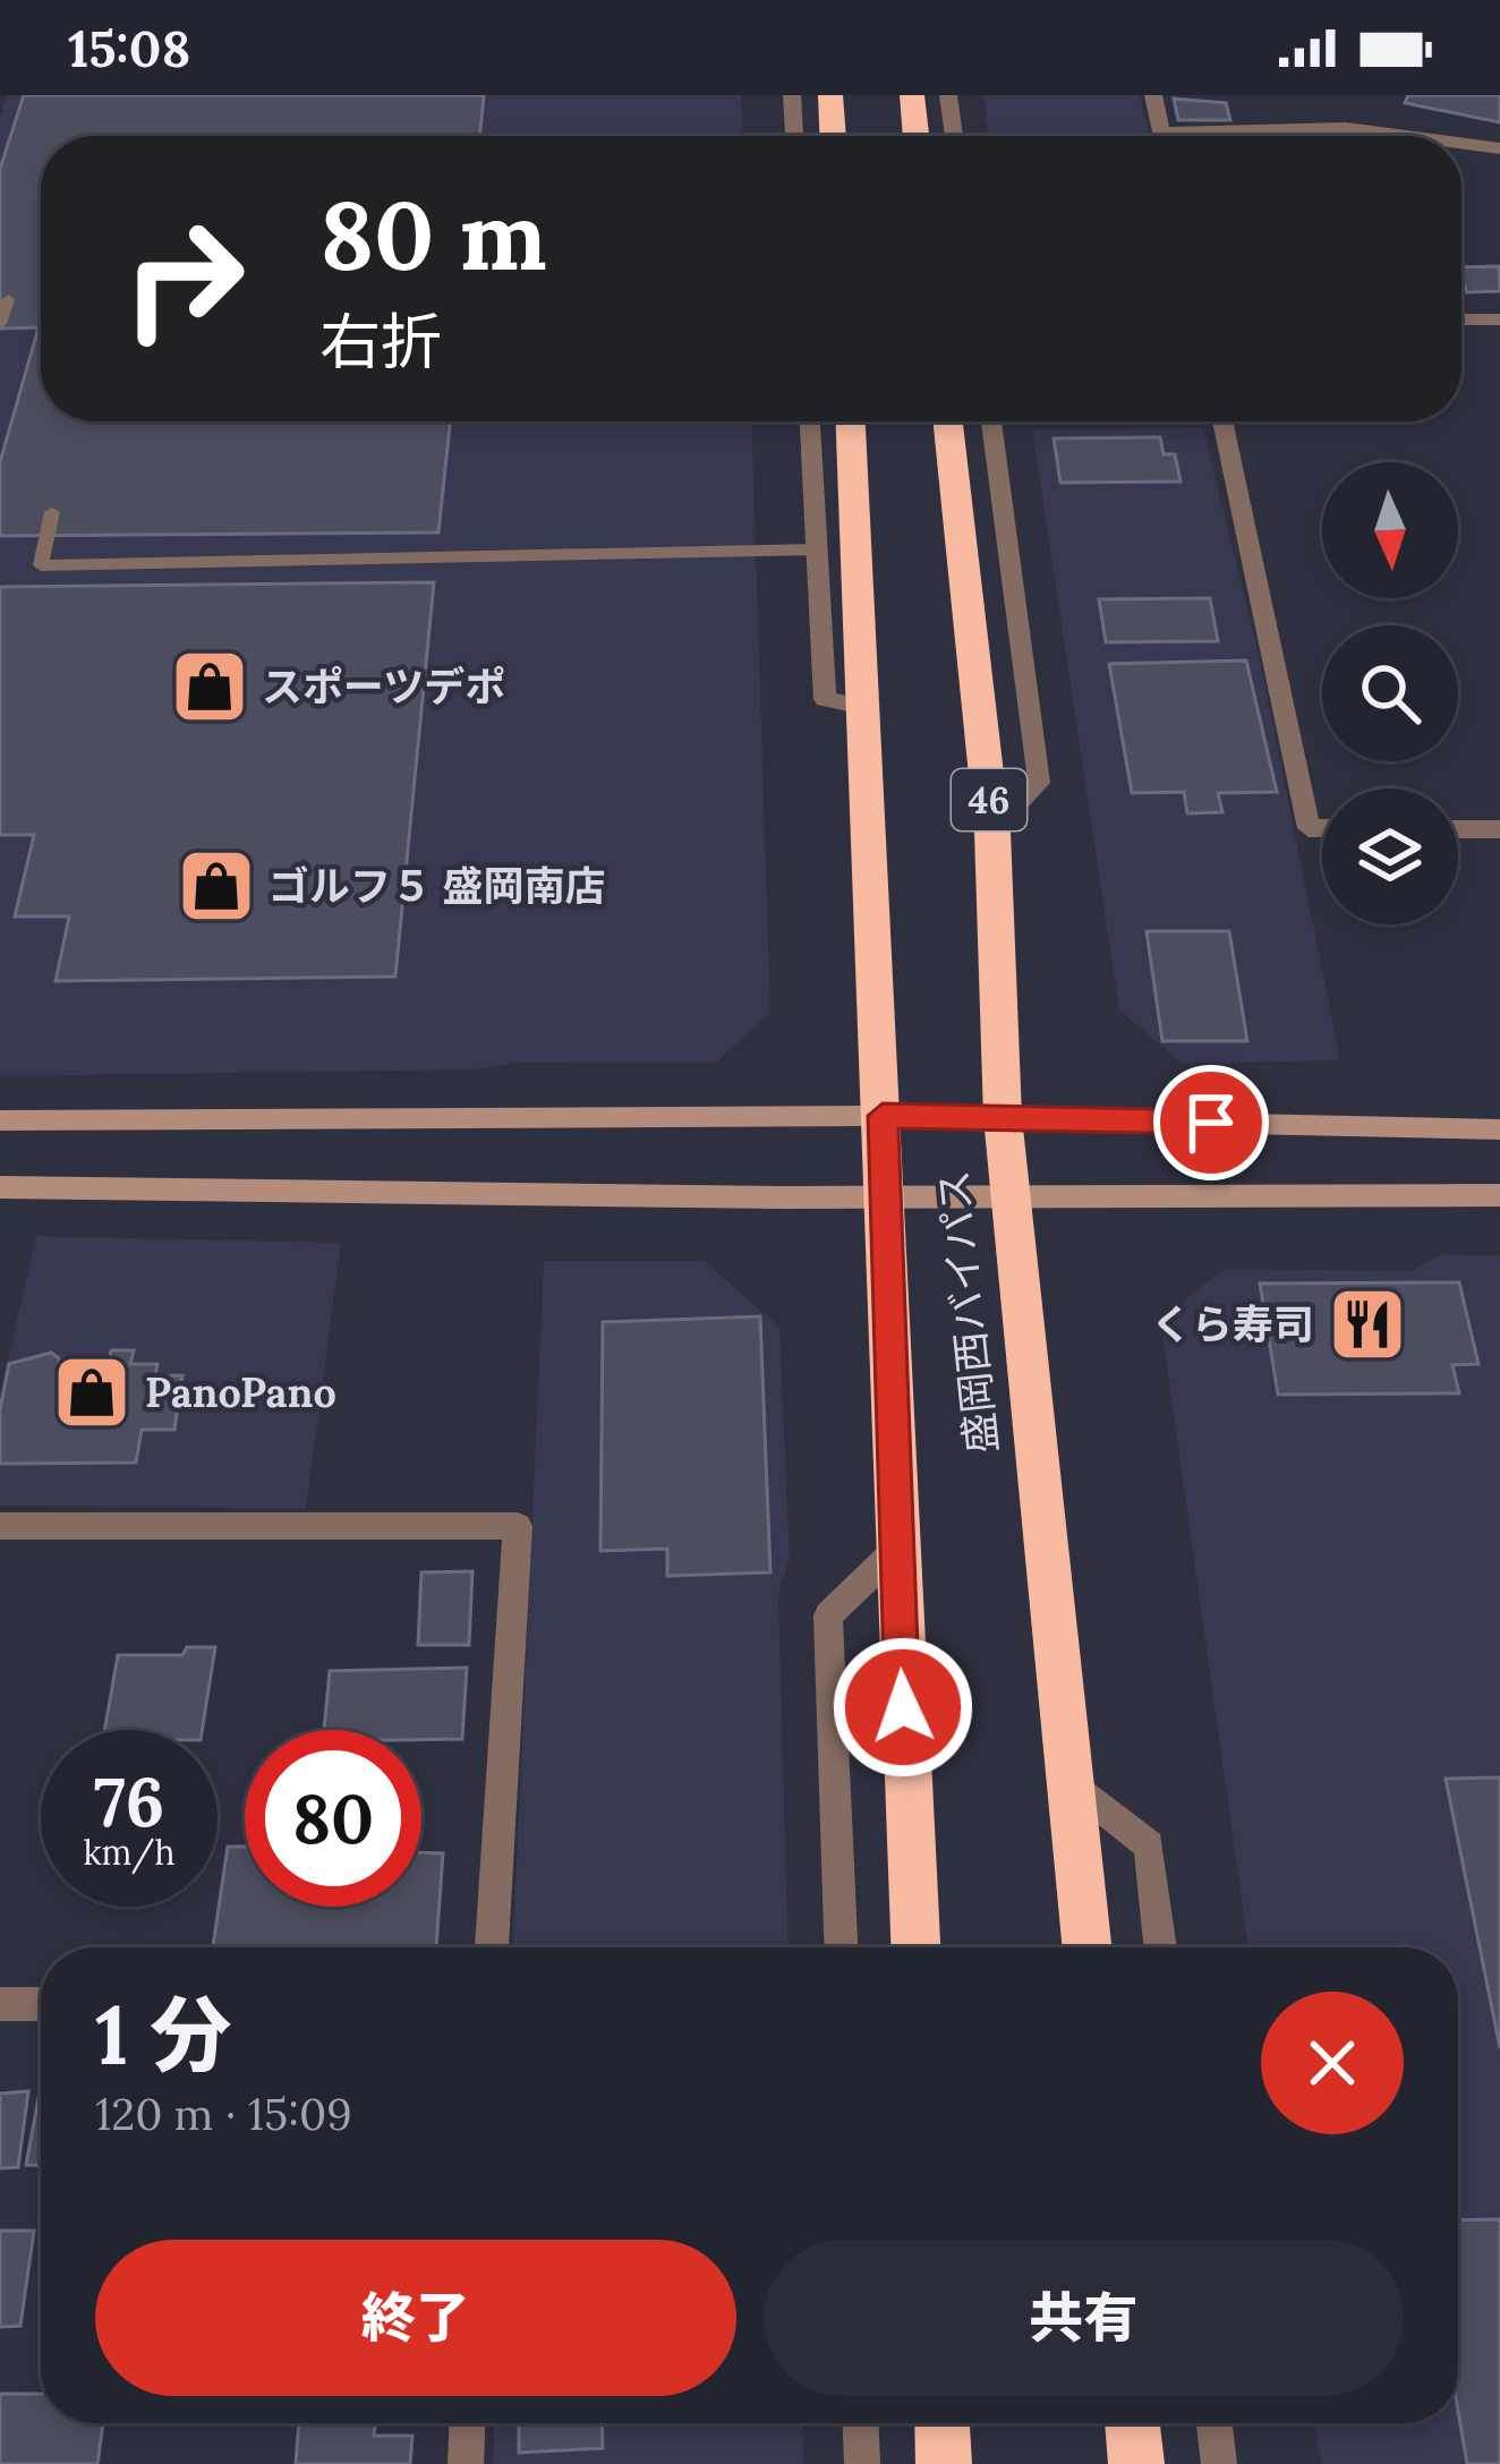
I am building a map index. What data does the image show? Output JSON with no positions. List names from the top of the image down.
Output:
{
  "streets": {
    "highway": ["46", "盛岡西バイパス"]
  },
  "places": {
    "shop": ["スポーツデポ", "ゴルフ５ 盛岡南店", "PanoPano"],
    "restaurant": ["くら寿司"]
  },
  "north": "bottom",
  "page": {
    "status": "15:08",
    "turn": ["80 m", "右折"],
    "speed": "76 km/h",
    "limit": "80",
    "heading": ["1 分", "120 m · 15:09"],
    "buttons": ["終了", "共有"]
  }
}
